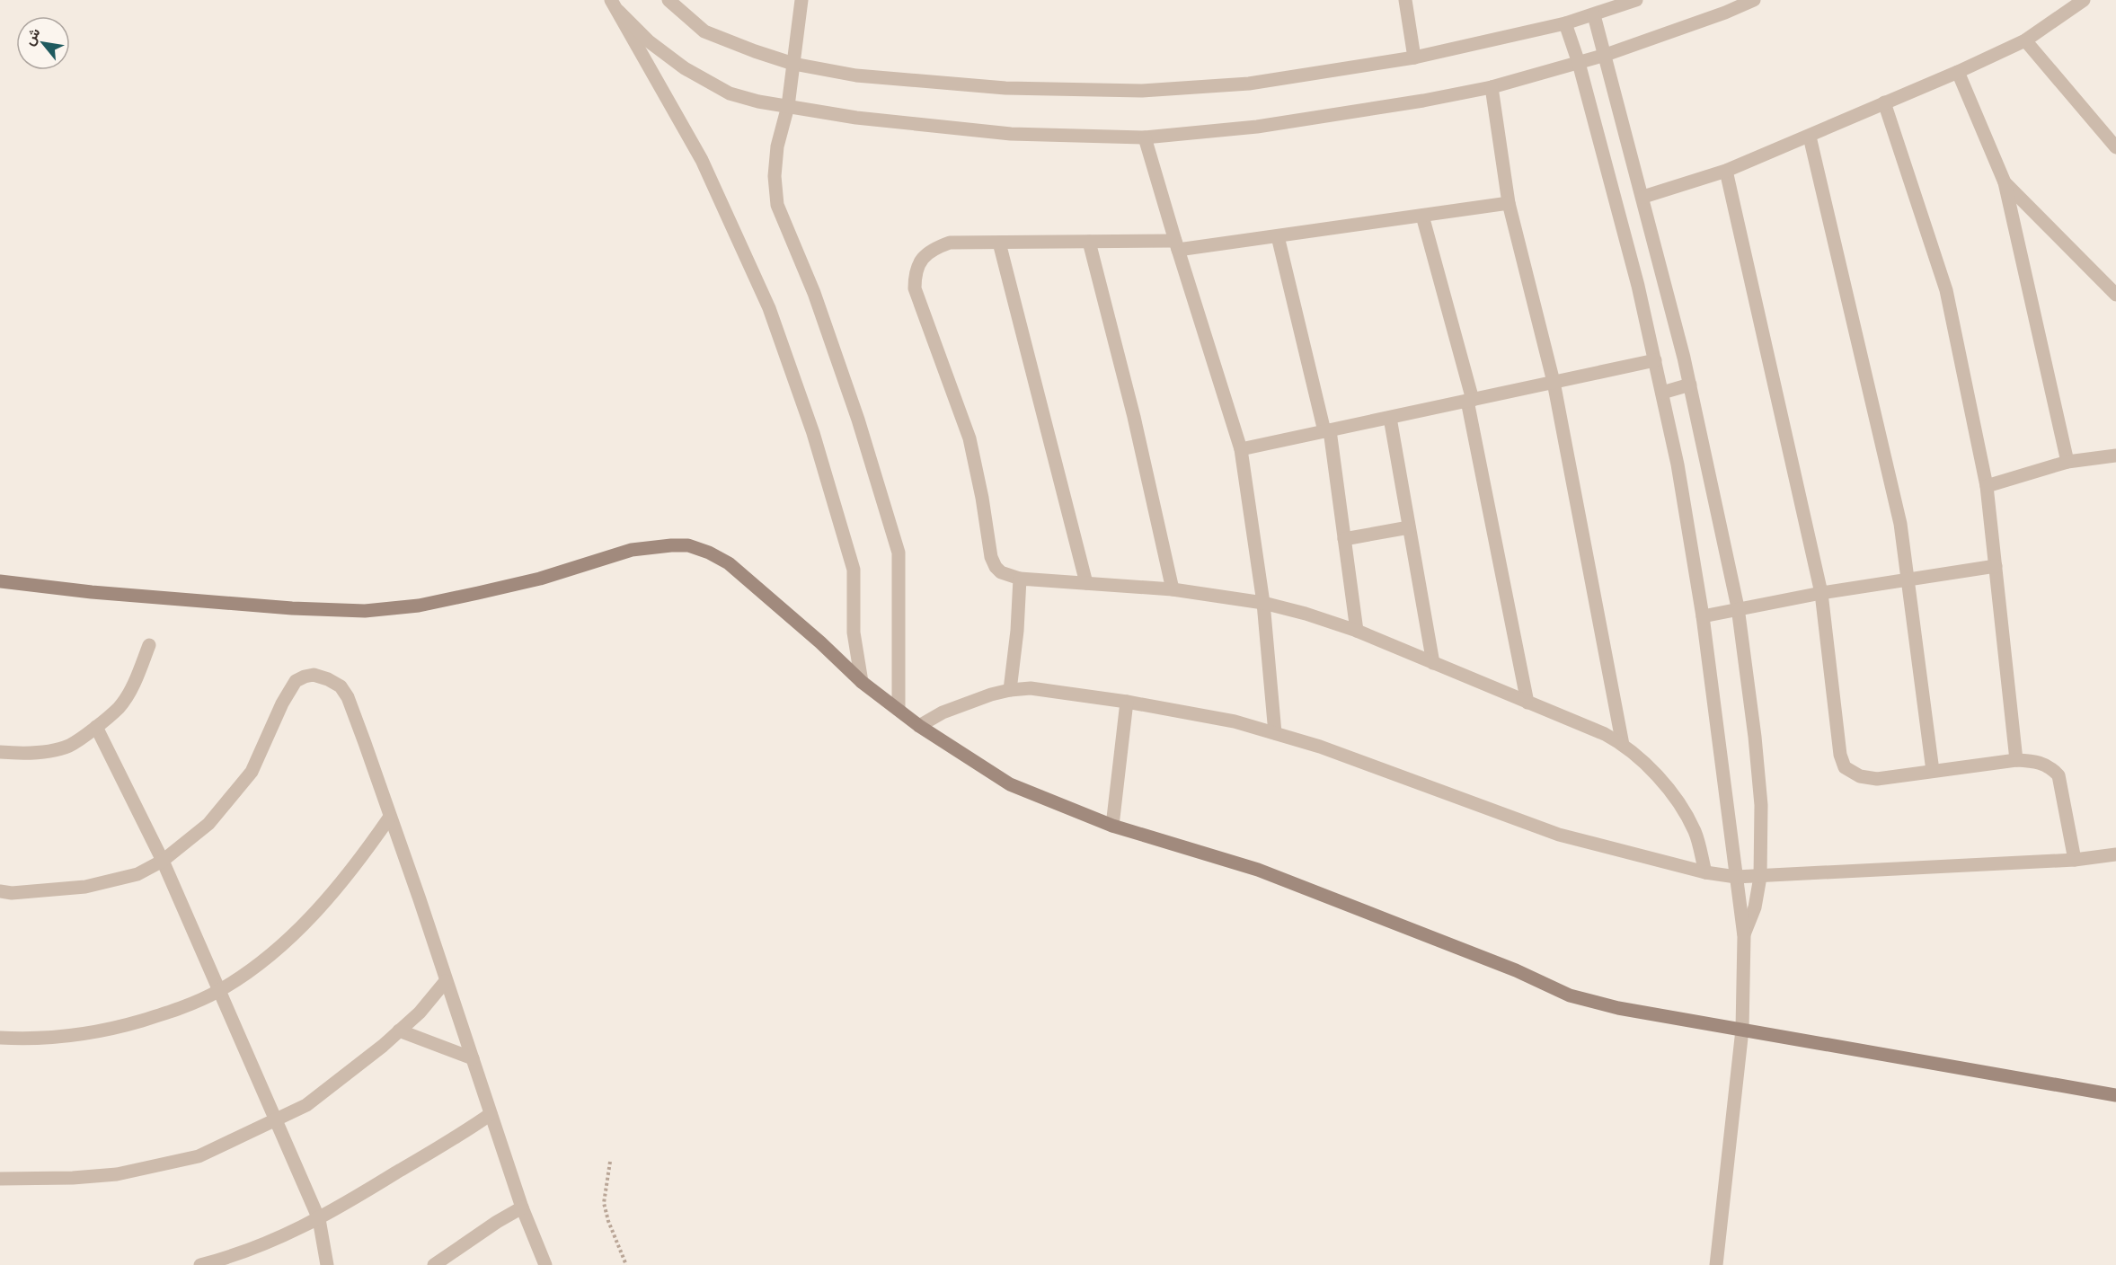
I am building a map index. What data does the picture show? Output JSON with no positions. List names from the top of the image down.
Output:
{
  "north": "top left"
}
